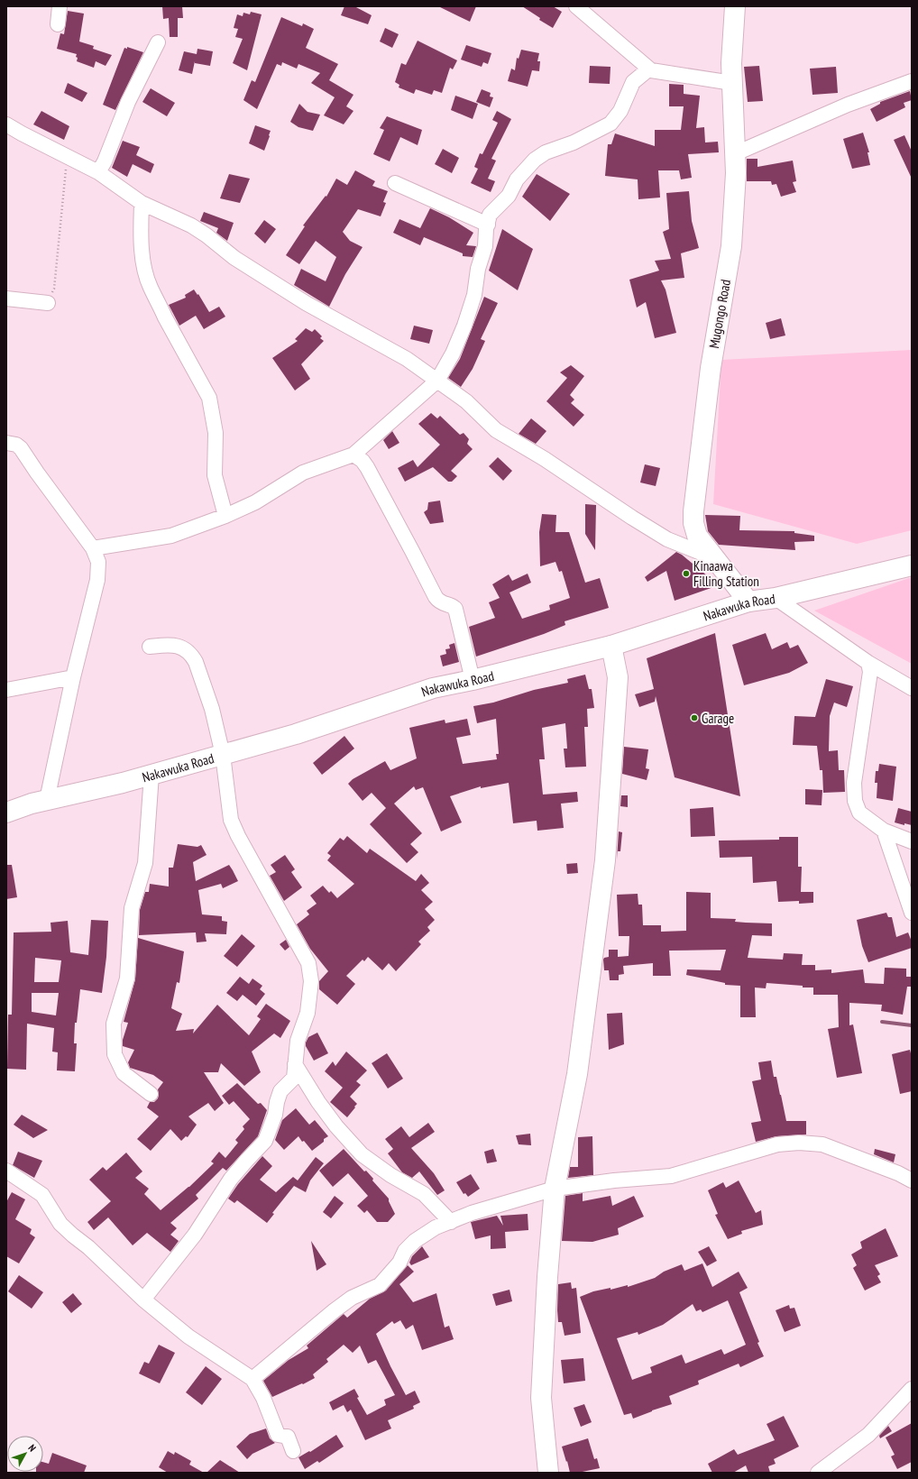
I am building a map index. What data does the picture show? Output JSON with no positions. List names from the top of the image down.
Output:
{
  "streets": {
    "street": ["Mugongo Road", "Nakawuka Road"]
  },
  "crossings": [
    ["Mugongo Road", "Nakawuka Road"]
  ],
  "places": ["Kinaawa Filling Station", "Garage"],
  "north": "top right"
}
